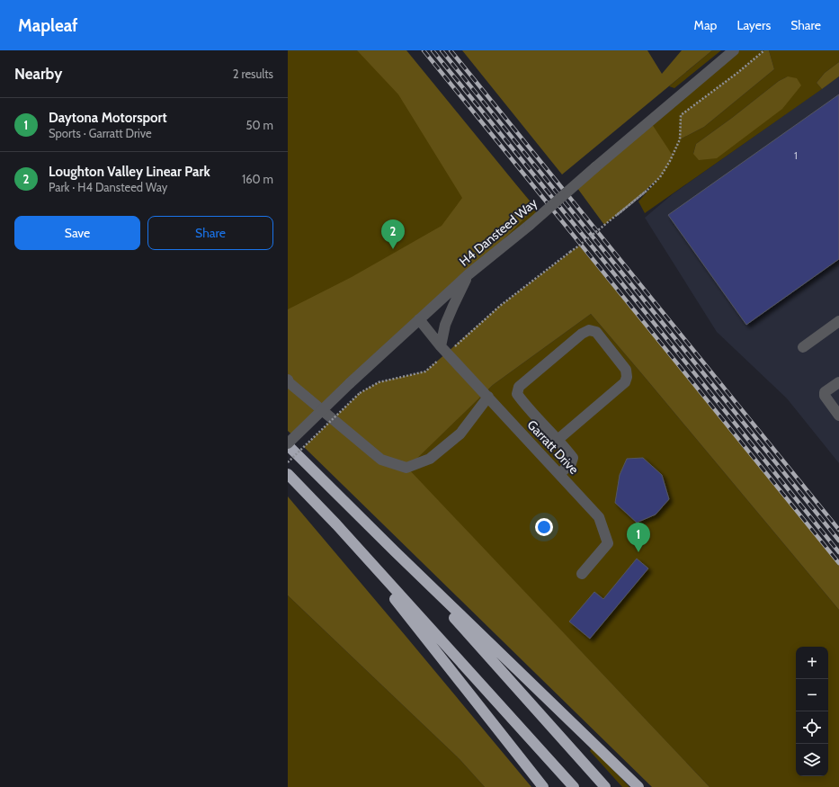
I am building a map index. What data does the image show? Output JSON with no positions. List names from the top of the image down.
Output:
{
  "streets": {
    "street": ["H4 Dansteed Way", "Garratt Drive"]
  },
  "crossings": [
    ["H4 Dansteed Way", "Garratt Drive"]
  ],
  "house_numbers": ["1"],
  "page": {
    "header": "Mapleaf",
    "nav": ["Map", "Layers", "Share"],
    "heading": ["Nearby", "2 results"],
    "list": [
      {
        "mark": "1",
        "name": "Daytona Motorsport",
        "note": "Sports · Garratt Drive",
        "value": "50 m"
      },
      {
        "mark": "2",
        "name": "Loughton Valley Linear Park",
        "note": "Park · H4 Dansteed Way",
        "value": "160 m"
      }
    ],
    "buttons": ["Save", "Share"],
    "pins": ["2", "1"],
    "map_buttons": ["+", "−"]
  }
}
